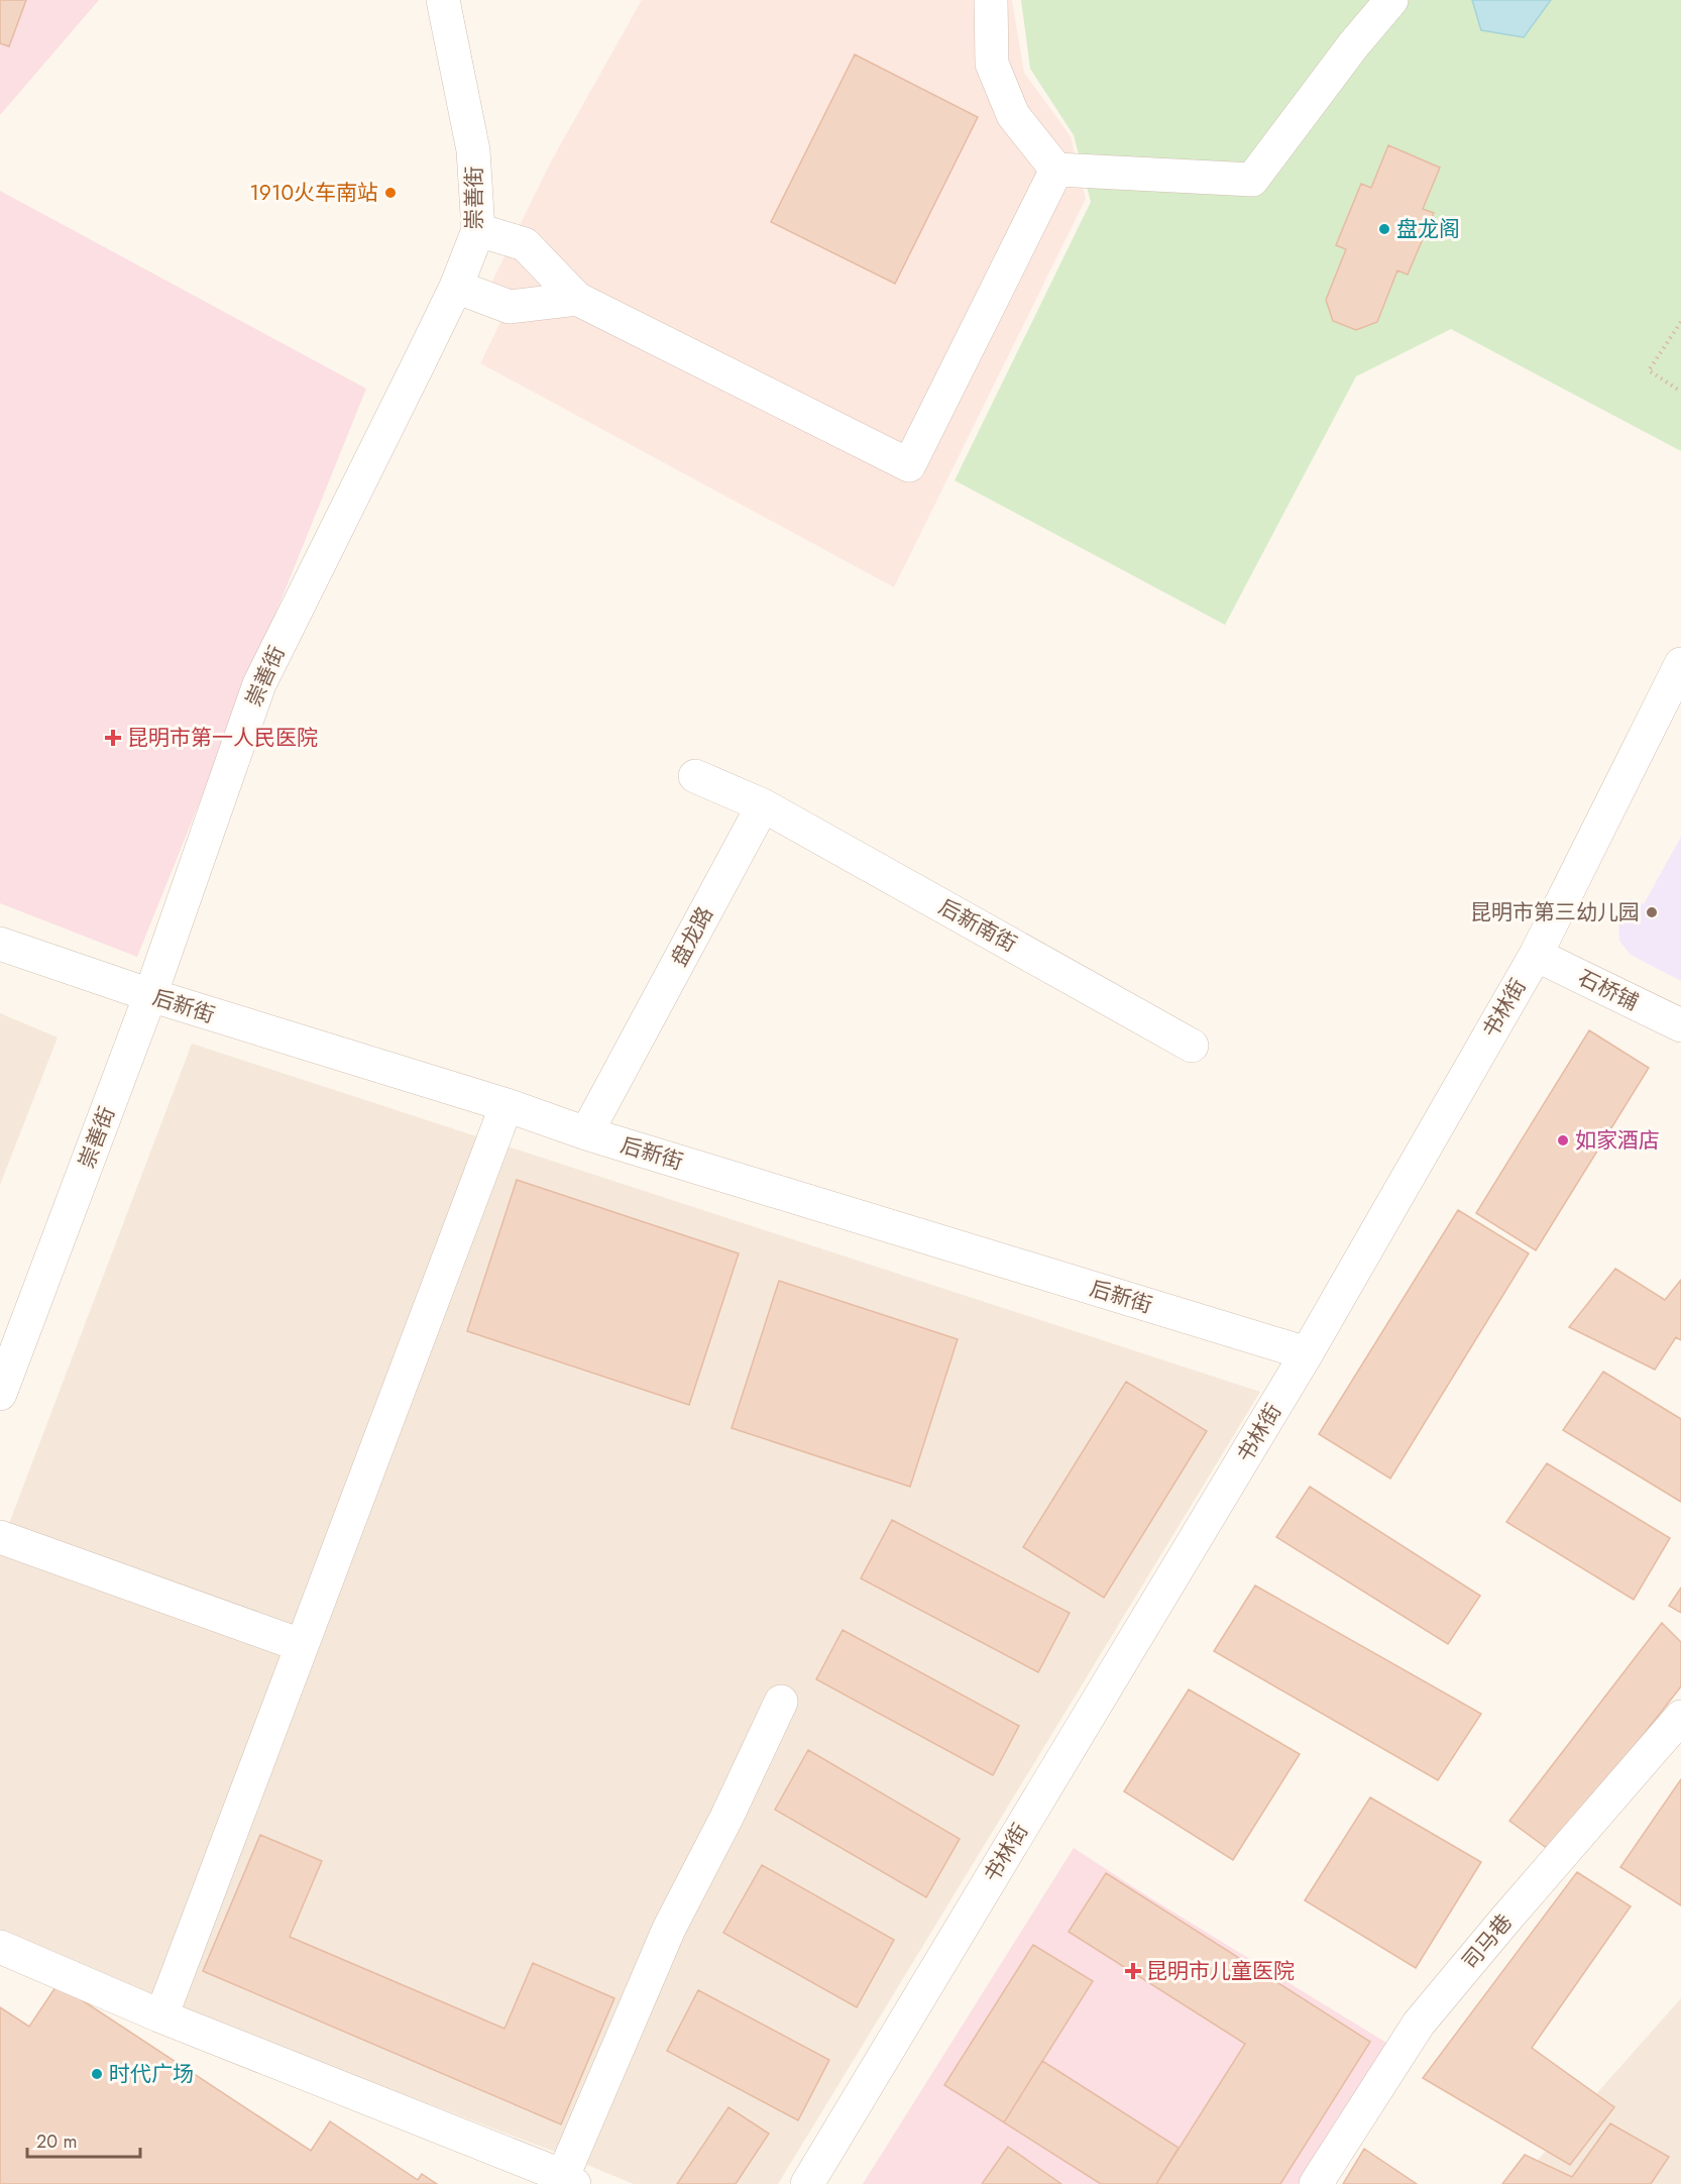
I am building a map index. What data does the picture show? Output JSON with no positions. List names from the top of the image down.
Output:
{
  "streets": {
    "street": [
      "崇善街",
      "后新南街",
      "盘龙路",
      "石桥铺",
      "后新街",
      "书林街",
      "司马巷"
    ]
  },
  "crossings": [
    ["崇善街", "后新街"],
    ["后新南街", "盘龙路"],
    ["盘龙路", "后新街"],
    ["石桥铺", "书林街"],
    ["后新街", "书林街"]
  ],
  "places": {
    "other": [
      "1910火车南站",
      "盘龙阁",
      "昆明市第三幼儿园",
      "如家酒店",
      "时代广场"
    ],
    "health": ["昆明市第一人民医院", "昆明市儿童医院"]
  },
  "scale_bar": "20 m"
}
